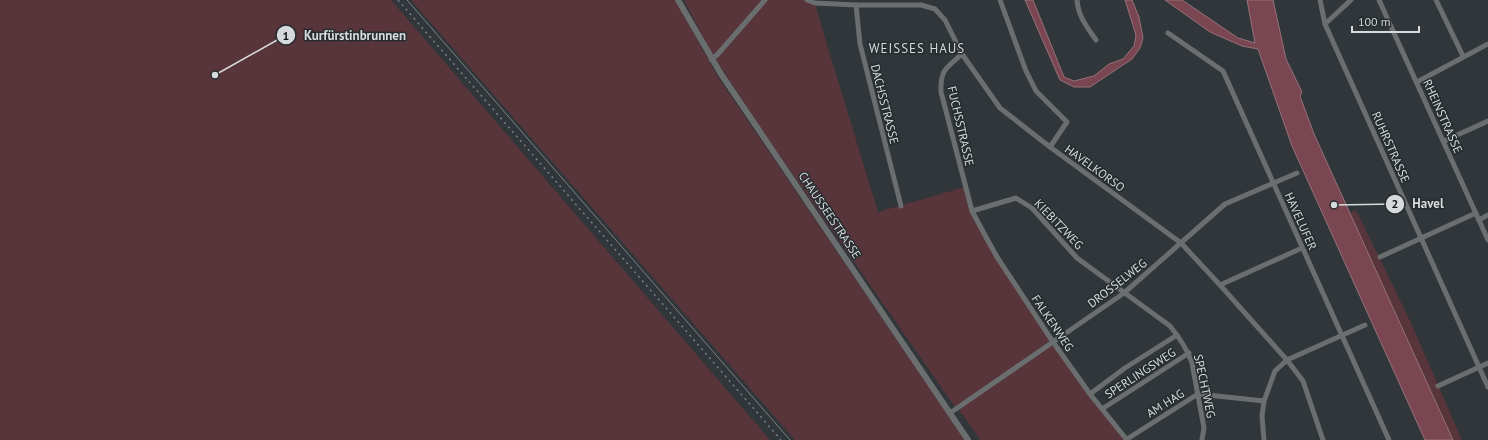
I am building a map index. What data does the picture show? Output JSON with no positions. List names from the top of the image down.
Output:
{
  "streets": {
    "street": [
      "DACHSSTRASSE",
      "RHEINSTRASSE",
      "FUCHSSTRASSE",
      "RUHRSTRASSE",
      "HAVELKORSO",
      "CHAUSSEESTRASSE",
      "HAVELUFER",
      "KIEBITZWEG",
      "DROSSELWEG",
      "FALKENWEG",
      "SPERLINGSWEG",
      "SPECHTWEG",
      "AM HAG"
    ]
  },
  "crossings": [
    ["DACHSSTRASSE", "HAVELKORSO"],
    ["FUCHSSTRASSE", "HAVELKORSO"],
    ["FUCHSSTRASSE", "KIEBITZWEG"],
    ["FUCHSSTRASSE", "FALKENWEG"],
    ["HAVELKORSO", "DROSSELWEG"],
    ["CHAUSSEESTRASSE", "DROSSELWEG"],
    ["HAVELUFER", "DROSSELWEG"],
    ["KIEBITZWEG", "DROSSELWEG"],
    ["KIEBITZWEG", "FALKENWEG"],
    ["KIEBITZWEG", "SPECHTWEG"],
    ["DROSSELWEG", "FALKENWEG"],
    ["DROSSELWEG", "SPECHTWEG"],
    ["FALKENWEG", "SPERLINGSWEG"],
    ["FALKENWEG", "AM HAG"],
    ["SPERLINGSWEG", "SPECHTWEG"],
    ["SPECHTWEG", "AM HAG"]
  ],
  "districts": ["WEISSES HAUS"],
  "places": ["Kurfürstinbrunnen", "Havel"],
  "scale_bar": "100 m"
}
